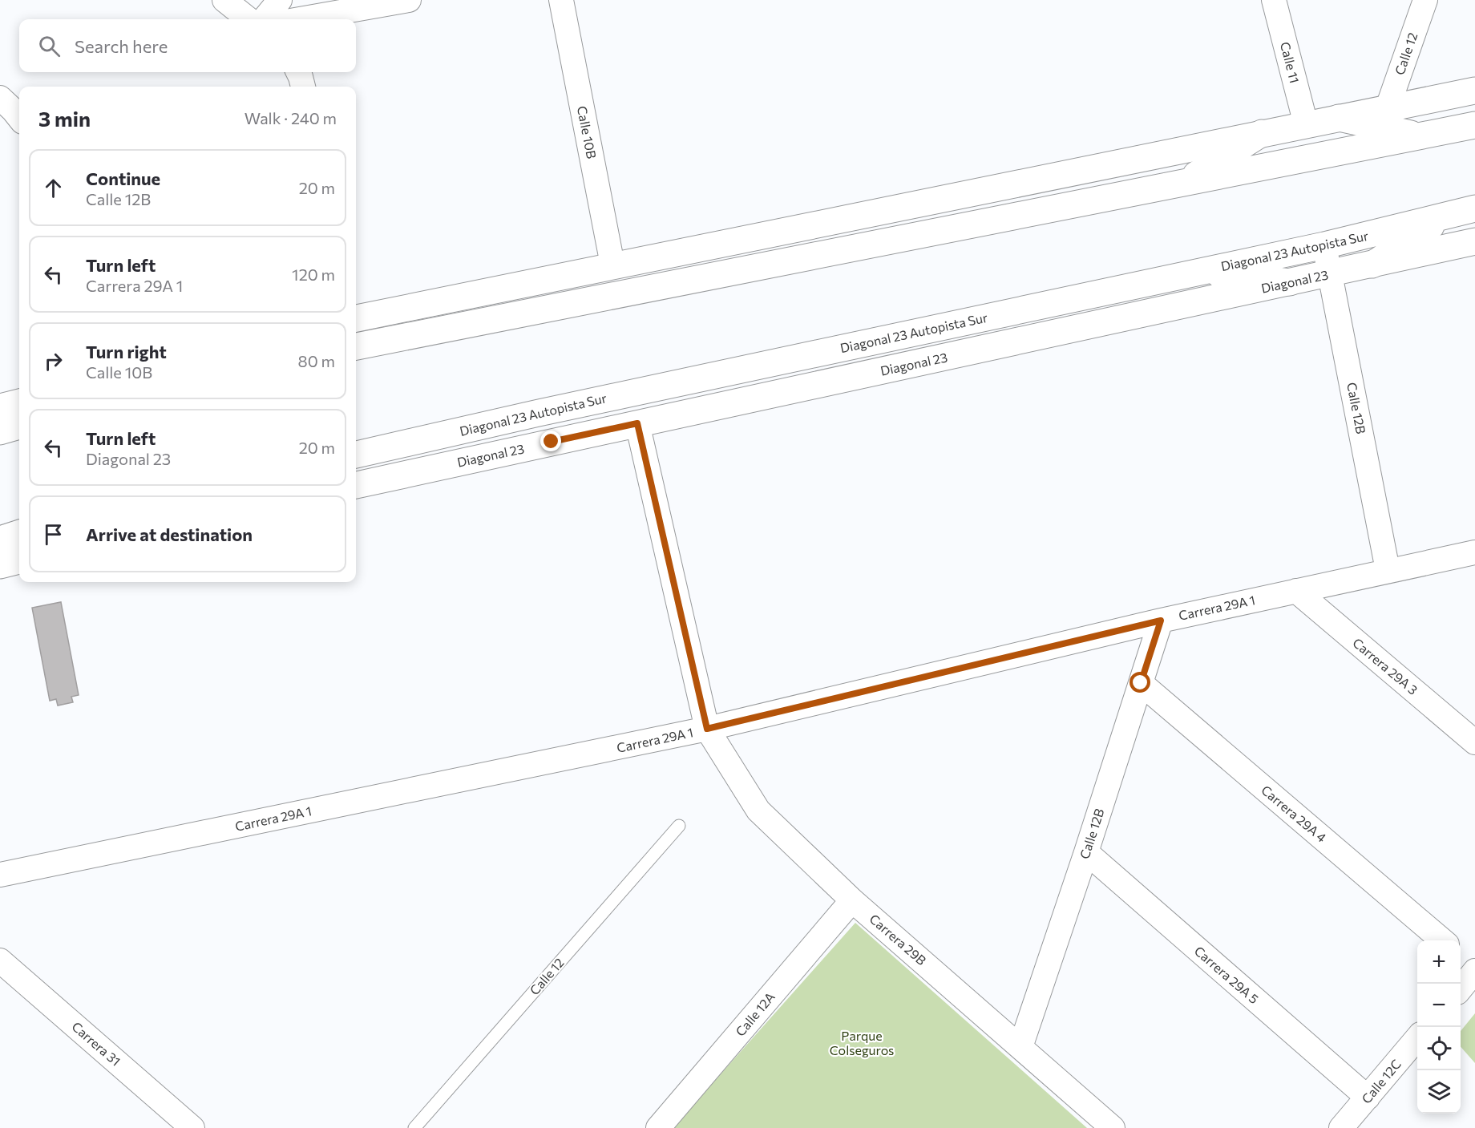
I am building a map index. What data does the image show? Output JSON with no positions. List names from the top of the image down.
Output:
{
  "streets": {
    "main road": ["Diagonal 23 Autopista Sur", "Diagonal 23"],
    "street": [
      "Calle 12",
      "Calle 11",
      "Calle 10B",
      "Calle 12B",
      "Carrera 29A 1",
      "Carrera 29A 3",
      "Carrera 29A 4",
      "Carrera 29B",
      "Carrera 29A 5",
      "Calle 12A",
      "Carrera 31",
      "Calle 12C"
    ]
  },
  "crossings": [
    ["Diagonal 23 Autopista Sur", "Calle 12B"],
    ["Diagonal 23", "Calle 12B"],
    ["Calle 12B", "Carrera 29A 1"],
    ["Calle 12B", "Carrera 29A 4"],
    ["Calle 12B", "Carrera 29B"],
    ["Calle 12B", "Carrera 29A 5"],
    ["Carrera 29A 1", "Carrera 29A 3"],
    ["Carrera 29A 1", "Carrera 29B"],
    ["Carrera 29B", "Calle 12A"],
    ["Carrera 29A 5", "Calle 12C"]
  ],
  "parks": ["Parque Colseguros"],
  "page": {
    "search": "Search here",
    "heading": ["3 min", "Walk · 240 m"],
    "list": [
      ["Continue", "Calle 12B", "20 m"],
      ["Turn left", "Carrera 29A 1", "120 m"],
      ["Turn right", "Calle 10B", "80 m"],
      ["Turn left", "Diagonal 23", "20 m"],
      "Arrive at destination"
    ],
    "map_buttons": ["+", "−"]
  }
}
